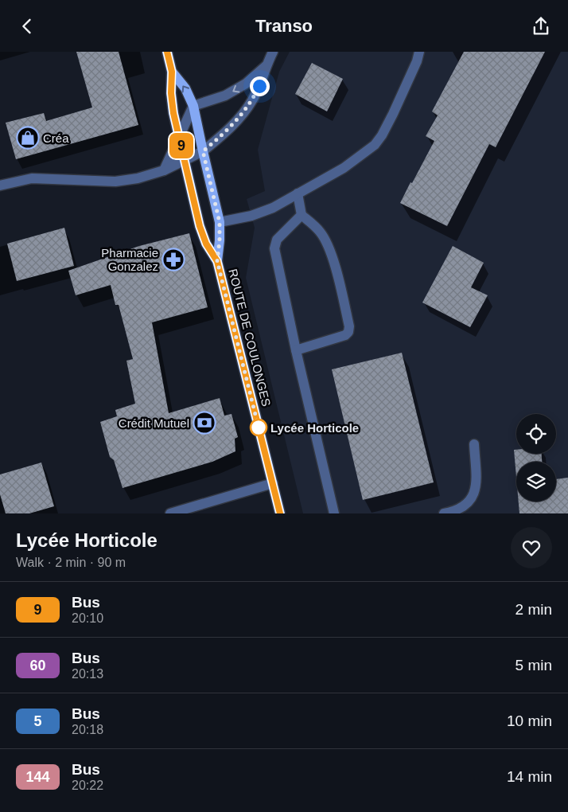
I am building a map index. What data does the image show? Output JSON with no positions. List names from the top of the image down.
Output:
{
  "streets": {
    "main road": ["ROUTE DE COULONGES"]
  },
  "places": {
    "shop": ["Créa"],
    "pharmacy": ["Pharmacie Gonzalez"],
    "bank": ["Crédit Mutuel"],
    "other": ["Lycée Horticole"]
  },
  "lines": ["bus line 9"],
  "page": {
    "header": "Transo",
    "on_map": "9",
    "heading": ["Lycée Horticole", "Walk · 2 min · 90 m"],
    "list": [
      {
        "mark": "9",
        "name": "Bus",
        "note": "20:10",
        "value": "2 min"
      },
      {
        "mark": "60",
        "name": "Bus",
        "note": "20:13",
        "value": "5 min"
      },
      {
        "mark": "5",
        "name": "Bus",
        "note": "20:18",
        "value": "10 min"
      },
      {
        "mark": "144",
        "name": "Bus",
        "note": "20:22",
        "value": "14 min"
      }
    ]
  }
}
